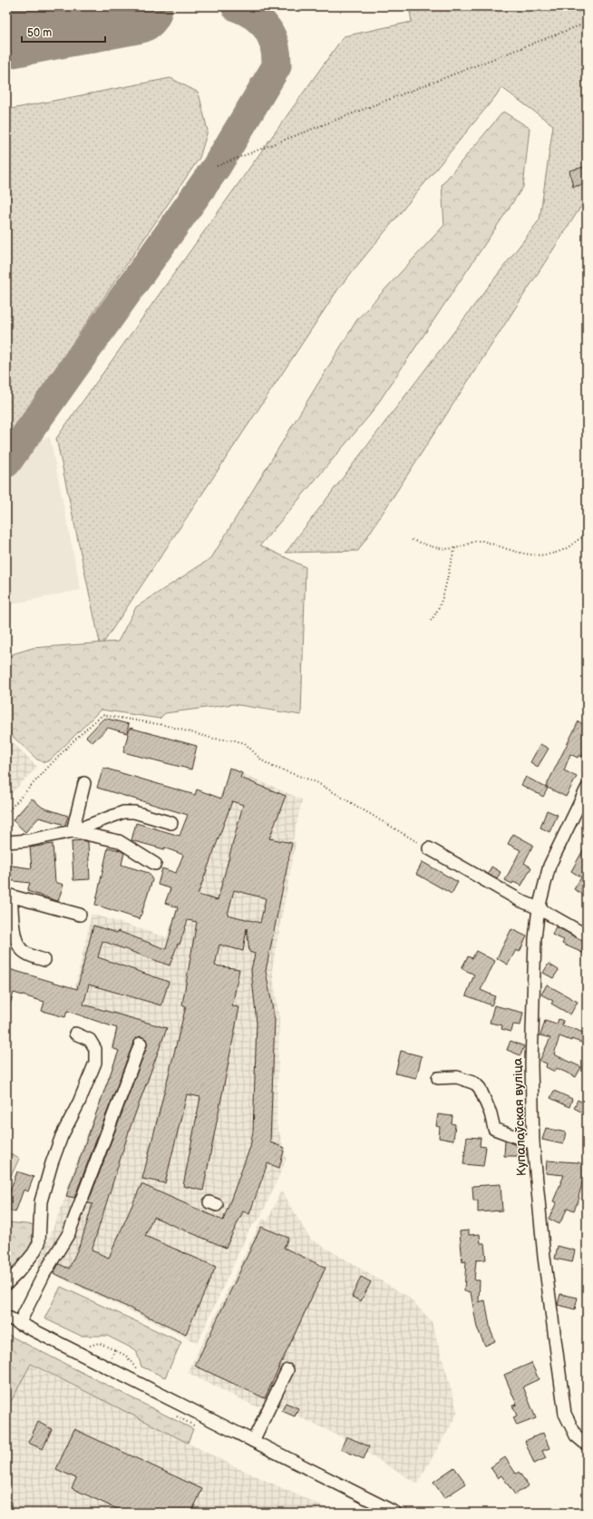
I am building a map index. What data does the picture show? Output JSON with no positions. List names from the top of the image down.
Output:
{
  "streets": {
    "street": ["Купалаўская вуліца"]
  },
  "scale_bar": "50 m"
}
